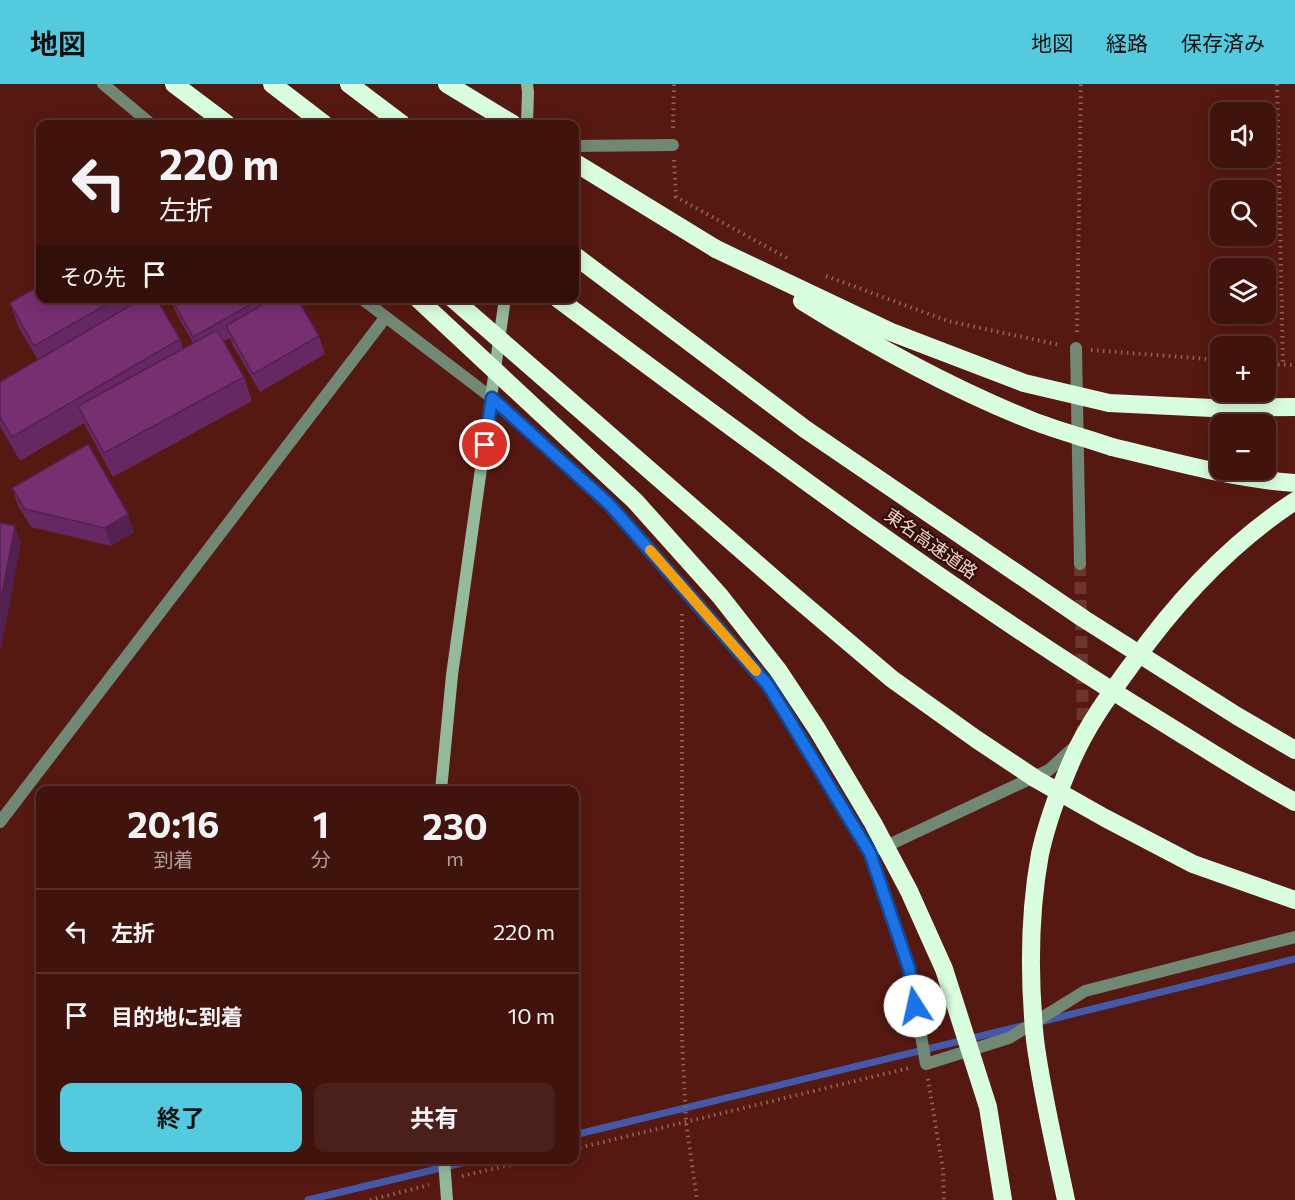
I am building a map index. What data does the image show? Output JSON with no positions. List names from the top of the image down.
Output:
{
  "streets": {
    "highway": ["東名高速道路"]
  },
  "page": {
    "header": "地図",
    "nav": ["地図", "経路", "保存済み"],
    "map_buttons": ["+", "−"],
    "turn": ["220 m", "左折"],
    "then": "その先",
    "eta": [
      "20:16",
      "到着",
      "1",
      "分",
      "230",
      "m"
    ],
    "list": [
      {
        "name": "左折",
        "value": "220 m"
      },
      {
        "name": "目的地に到着",
        "value": "10 m"
      }
    ],
    "buttons": ["終了", "共有"]
  }
}
